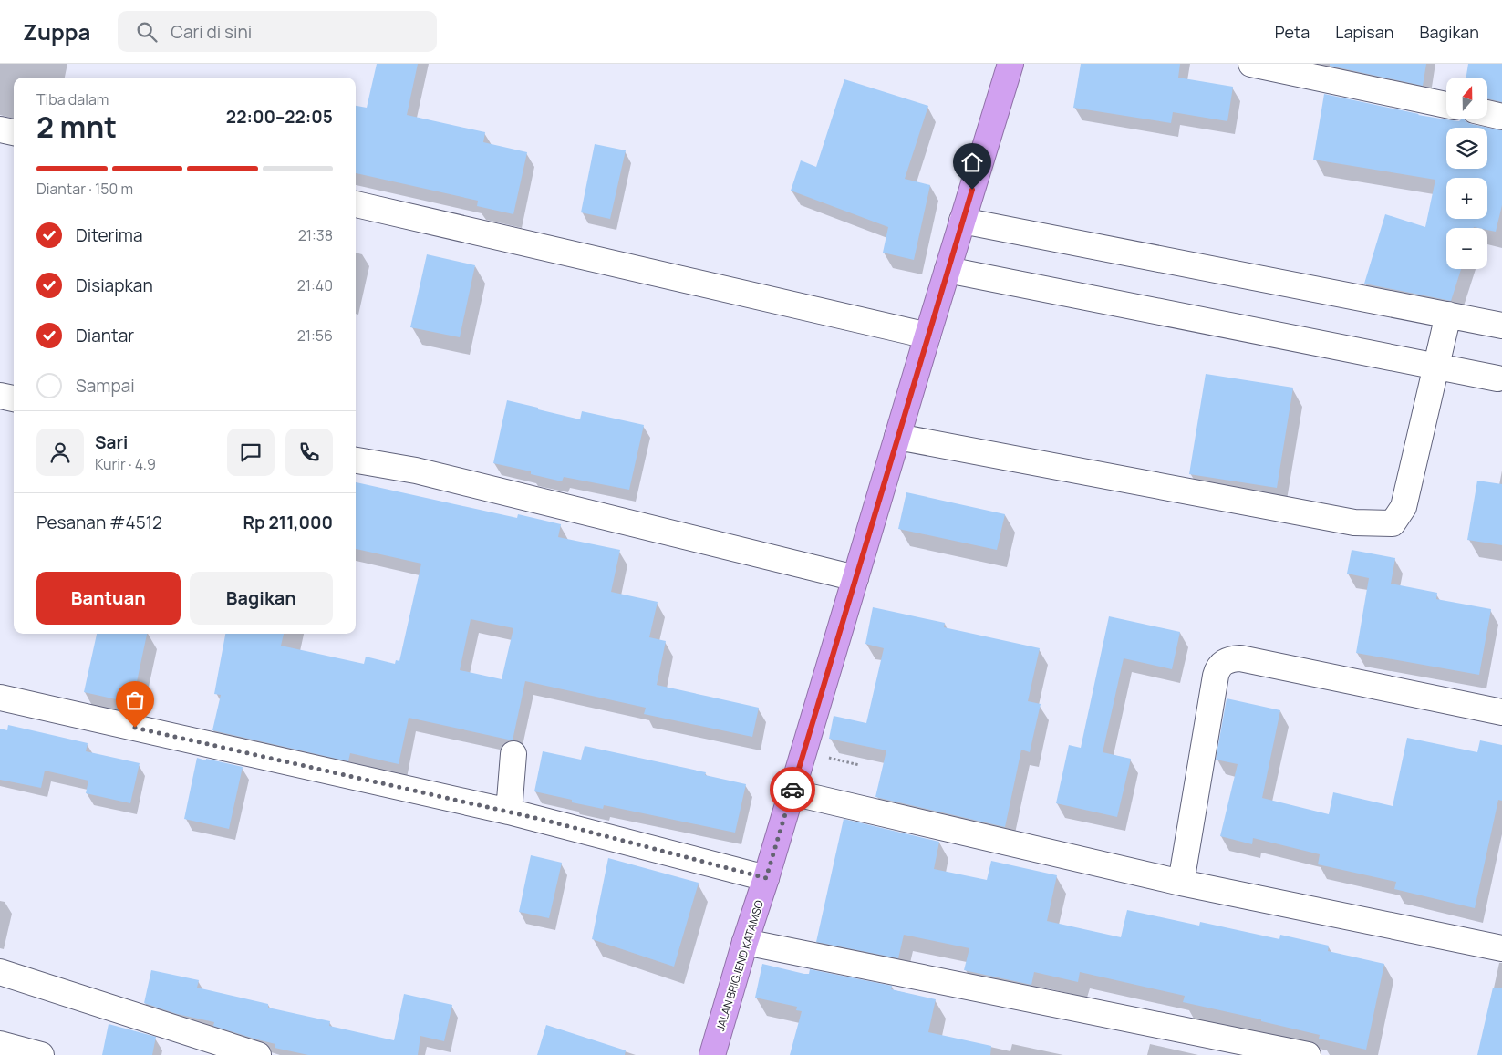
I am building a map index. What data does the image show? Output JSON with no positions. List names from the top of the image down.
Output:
{
  "streets": {
    "highway": ["JALAN BRIGJEND KATAMSO"]
  },
  "north": "top",
  "page": {
    "header": "Zuppa",
    "search": "Cari di sini",
    "nav": ["Peta", "Lapisan", "Bagikan"],
    "map_buttons": ["+", "−"],
    "heading": ["2 mnt", "Tiba dalam", "22:00–22:05"],
    "panel": [
      "Sari",
      "Kurir · 4.9",
      "Pesanan #4512",
      "Rp 211,000"
    ],
    "bar": "Diantar · 150 m",
    "list": [
      ["Diterima", "21:38"],
      ["Disiapkan", "21:40"],
      ["Diantar", "21:56"],
      "Sampai"
    ],
    "buttons": ["Bantuan", "Bagikan"]
  }
}
